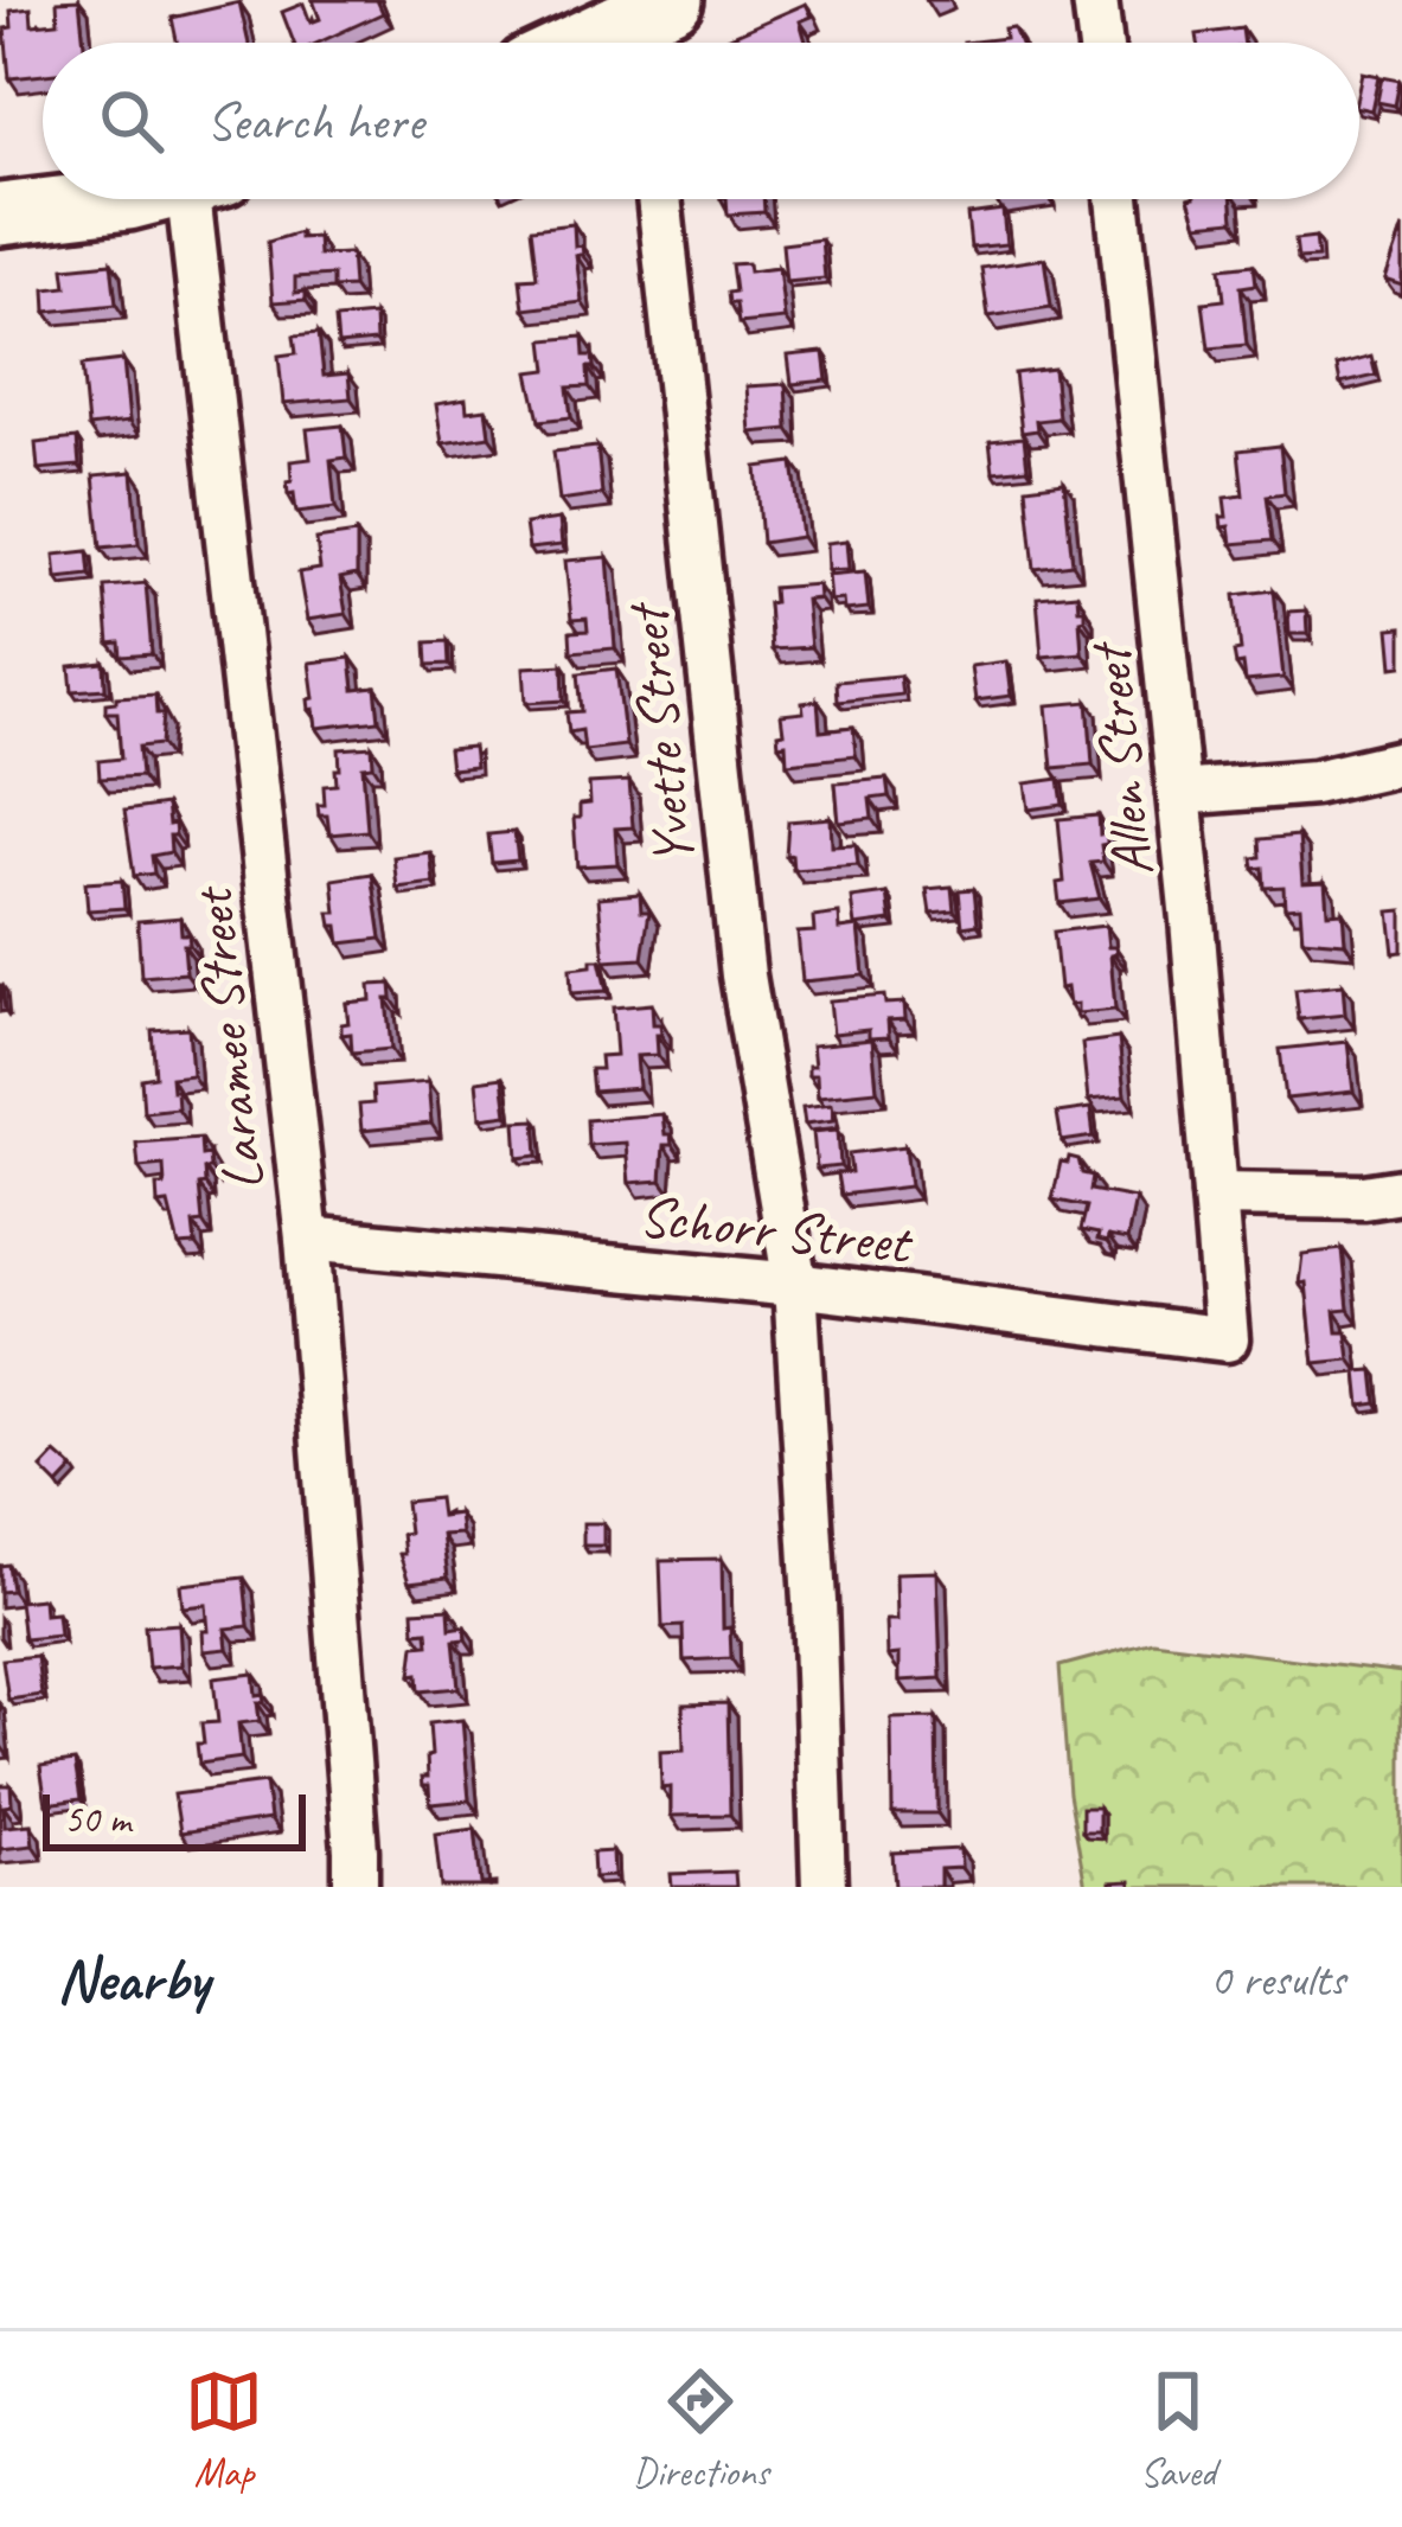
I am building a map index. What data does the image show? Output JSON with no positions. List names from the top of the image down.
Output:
{
  "streets": {
    "street": [
      "Yvette Street",
      "Allen Street",
      "Laramee Street",
      "Schorr Street"
    ]
  },
  "crossings": [
    ["Yvette Street", "Schorr Street"],
    ["Allen Street", "Schorr Street"],
    ["Laramee Street", "Schorr Street"]
  ],
  "scale_bar": "50 m",
  "page": {
    "search": "Search here",
    "scale": "50 m",
    "heading": ["Nearby", "0 results"],
    "nav": ["Map", "Directions", "Saved"]
  }
}
